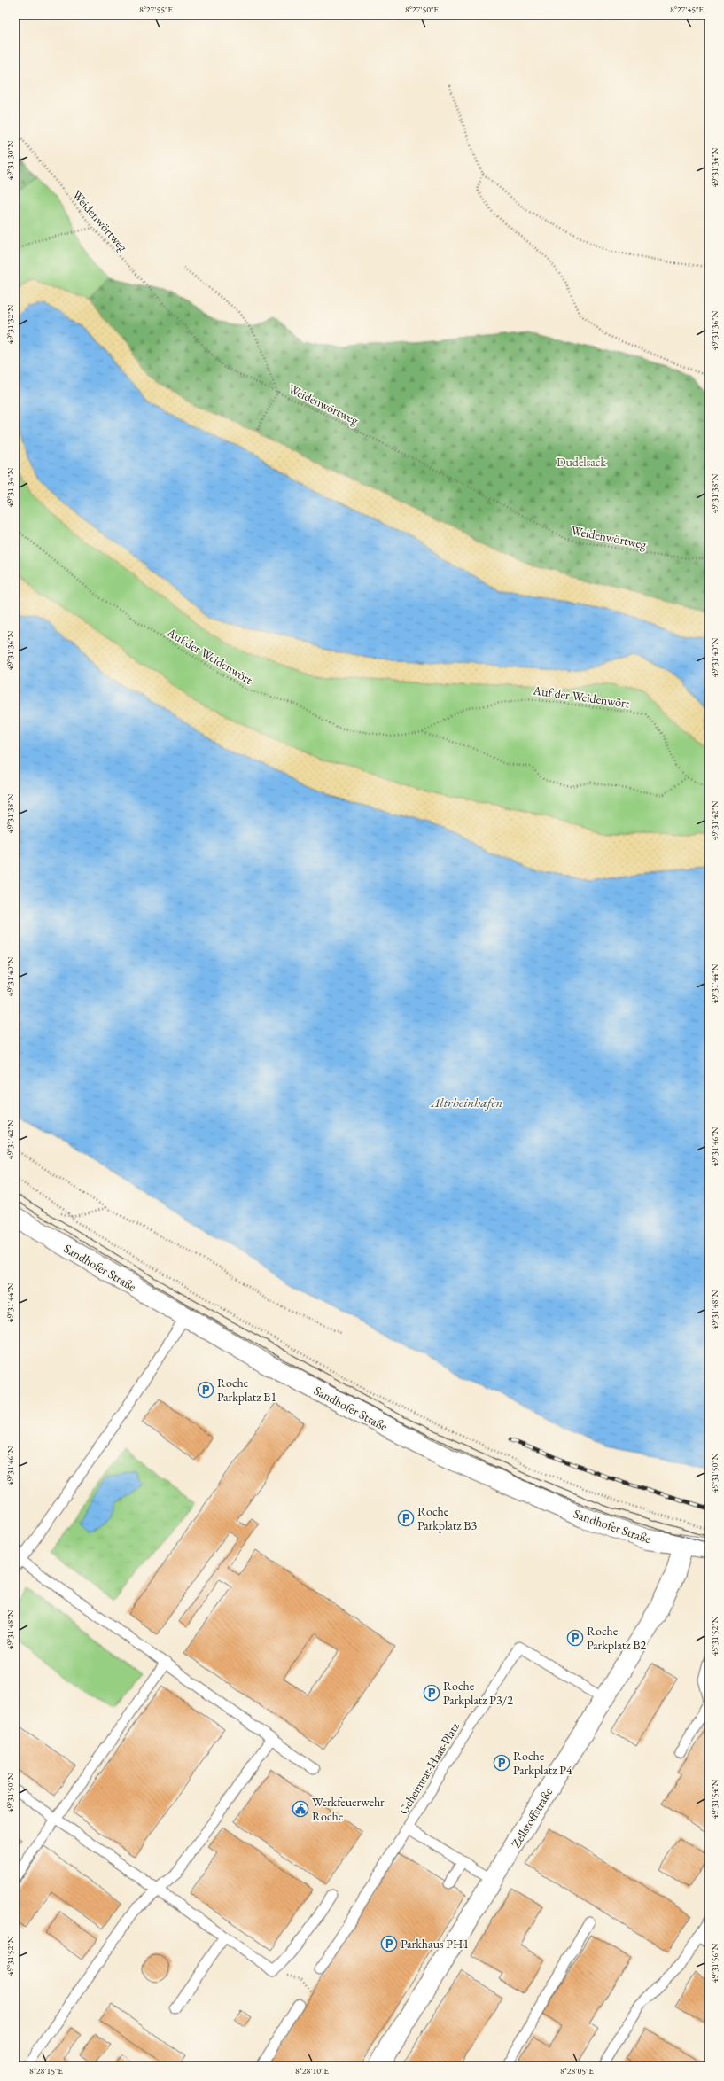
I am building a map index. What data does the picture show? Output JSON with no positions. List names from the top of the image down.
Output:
{
  "streets": {
    "street": ["Sandhofer Straße", "Zellstoffstraße"],
    "lane": ["Geheimrat-Haas-Platz"],
    "path": ["Weidenwörtweg", "Auf der Weidenwört"]
  },
  "crossings": [
    ["Sandhofer Straße", "Zellstoffstraße"],
    ["Geheimrat-Haas-Platz", "Zellstoffstraße"]
  ],
  "water": ["Altrheinhafen"],
  "parks": ["Dudelsack"],
  "places": {
    "parking": [
      "Roche Parkplatz B1",
      "Roche Parkplatz B3",
      "Roche Parkplatz B2",
      "Roche Parkplatz P3/2",
      "Roche Parkplatz P4",
      "Parkhaus PH1"
    ],
    "public building": ["Werkfeuerwehr Roche"]
  },
  "coordinates": [
    "8°27'55\"E",
    "8°27'50\"E",
    "8°27'45\"E",
    "49°31'30\"N",
    "49°31'34\"N",
    "49°31'32\"N",
    "49°31'36\"N",
    "49°31'38\"N",
    "49°31'40\"N",
    "49°31'42\"N",
    "49°31'44\"N",
    "49°31'46\"N",
    "49°31'48\"N",
    "49°31'50\"N",
    "49°31'52\"N",
    "49°31'54\"N",
    "49°31'56\"N",
    "8°28'15\"E",
    "8°28'10\"E",
    "8°28'05\"E"
  ]
}
